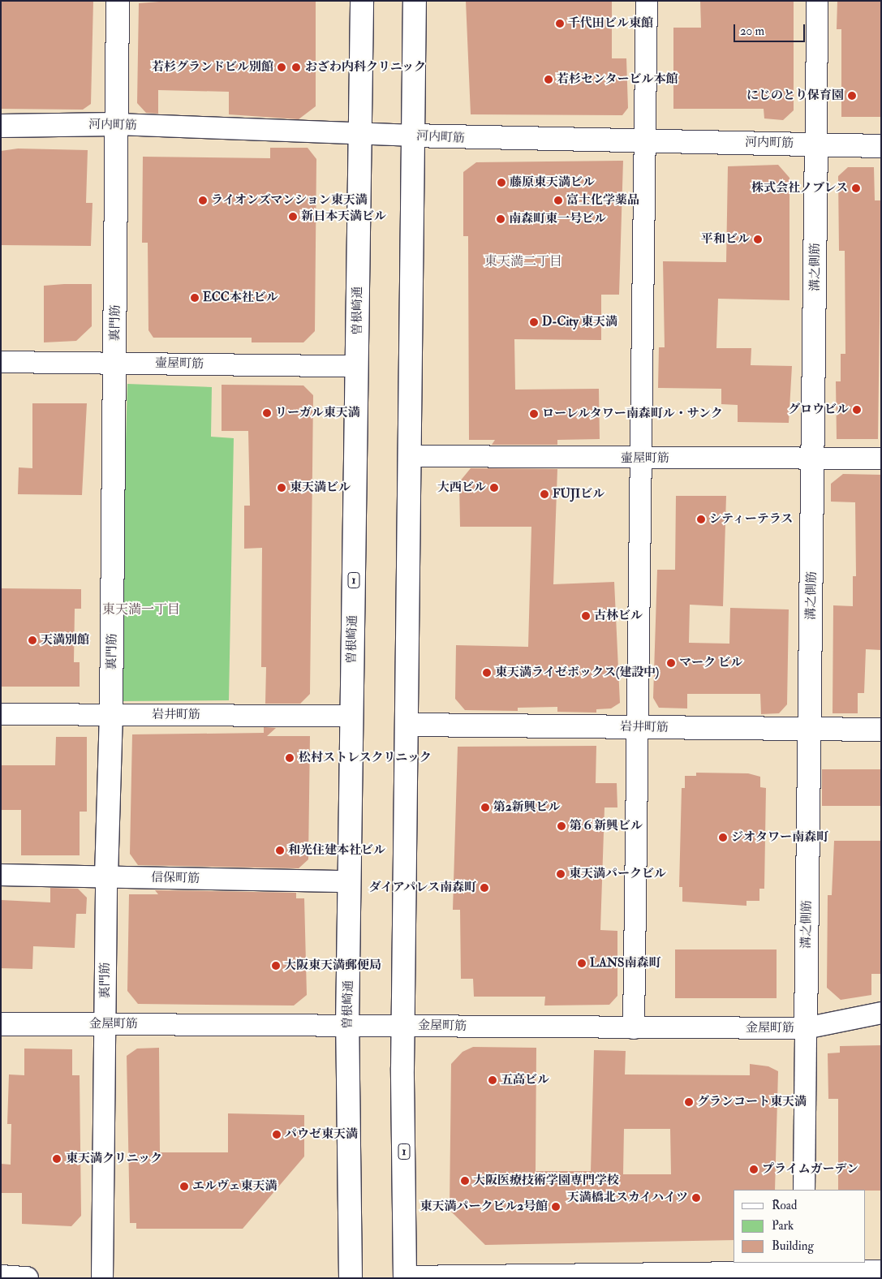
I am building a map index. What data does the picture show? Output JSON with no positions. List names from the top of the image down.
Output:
{
  "streets": {
    "main road": [
      "河内町筋",
      "溝之側筋",
      "曽根崎通",
      "裏門筋",
      "1",
      "岩井町筋",
      "金屋町筋"
    ],
    "street": ["壷屋町筋", "信保町筋"]
  },
  "crossings": [
    ["河内町筋", "溝之側筋"],
    ["河内町筋", "曽根崎通"],
    ["河内町筋", "裏門筋"],
    ["河内町筋", "1"],
    ["溝之側筋", "壷屋町筋"],
    ["溝之側筋", "岩井町筋"],
    ["溝之側筋", "金屋町筋"],
    ["曽根崎通", "壷屋町筋"],
    ["曽根崎通", "岩井町筋"],
    ["曽根崎通", "信保町筋"],
    ["曽根崎通", "金屋町筋"],
    ["裏門筋", "壷屋町筋"],
    ["裏門筋", "岩井町筋"],
    ["裏門筋", "信保町筋"],
    ["裏門筋", "金屋町筋"],
    ["壷屋町筋", "1"],
    ["1", "岩井町筋"],
    ["1", "金屋町筋"]
  ],
  "districts": ["東天満二丁目", "東天満一丁目"],
  "places": [
    "千代田ビル東館",
    "若杉グランドビル別館",
    "おざわ内科クリニック",
    "若杉センタービル本館",
    "にじのとり保育園",
    "藤原東天満ビル",
    "株式会社ノブレス",
    "ライオンズマンション東天満",
    "富士化学薬品",
    "新日本天満ビル",
    "南森町東一号ビル",
    "平和ビル",
    "ECC本社ビル",
    "D-City 東天満",
    "グロウビル",
    "リーガル東天満",
    "ローレルタワー南森町ル・サンク",
    "東天満ビル",
    "大西ビル",
    "FUJIビル",
    "シティーテラス",
    "古林ビル",
    "天満別館",
    "マーク ビル",
    "東天満ライゼボックス(建設中)",
    "松村ストレスクリニック",
    "第2新興ビル",
    "第６新興ビル",
    "ジオタワー南森町",
    "和光住建本社ビル",
    "東天満パークビル",
    "ダイアパレス南森町",
    "LANS南森町",
    "大阪東天満郵便局",
    "五高ビル",
    "グランコート東天満",
    "パウゼ東天満",
    "東天満クリニック",
    "プライムガーデン",
    "大阪医療技術学園専門学校",
    "エルヴェ東天満",
    "天満橋北スカイハイツ",
    "東天満パークビル2号館"
  ],
  "legend": ["Road", "Park", "Building"],
  "scale_bar": "20 m"
}
